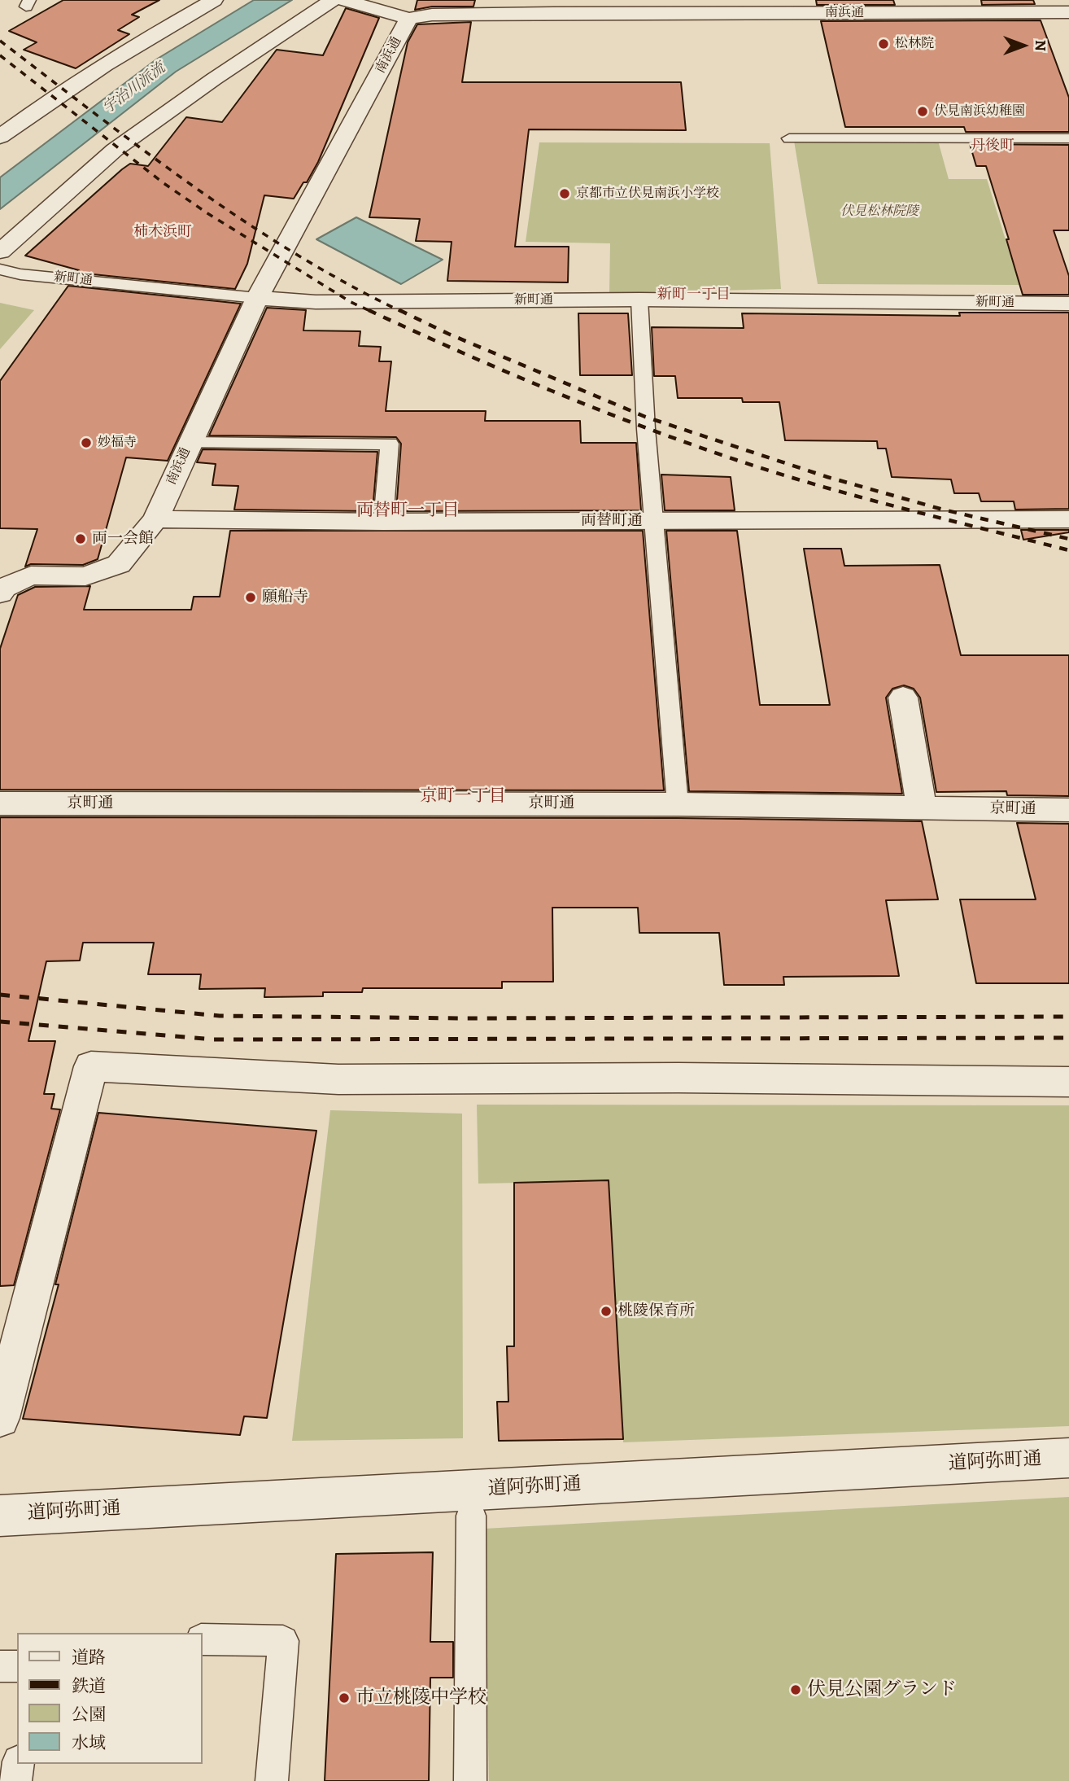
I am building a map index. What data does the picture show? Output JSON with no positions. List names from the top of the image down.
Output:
{
  "streets": {
    "street": [
      "南浜通",
      "新町通",
      "両替町通",
      "京町通",
      "道阿弥町通"
    ]
  },
  "crossings": [
    ["南浜通", "新町通"],
    ["南浜通", "両替町通"]
  ],
  "districts": [
    "丹後町",
    "柿木浜町",
    "新町一丁目",
    "両替町一丁目",
    "京町一丁目"
  ],
  "water": ["宇治川派流"],
  "parks": ["伏見松林院陵"],
  "places": [
    "松林院",
    "伏見南浜幼稚園",
    "京都市立伏見南浜小学校",
    "妙福寺",
    "両一会館",
    "願船寺",
    "桃陵保育所",
    "伏見公園グランド",
    "市立桃陵中学校"
  ],
  "legend": [
    "道路",
    "鉄道",
    "公園",
    "水域"
  ],
  "north": "right"
}
